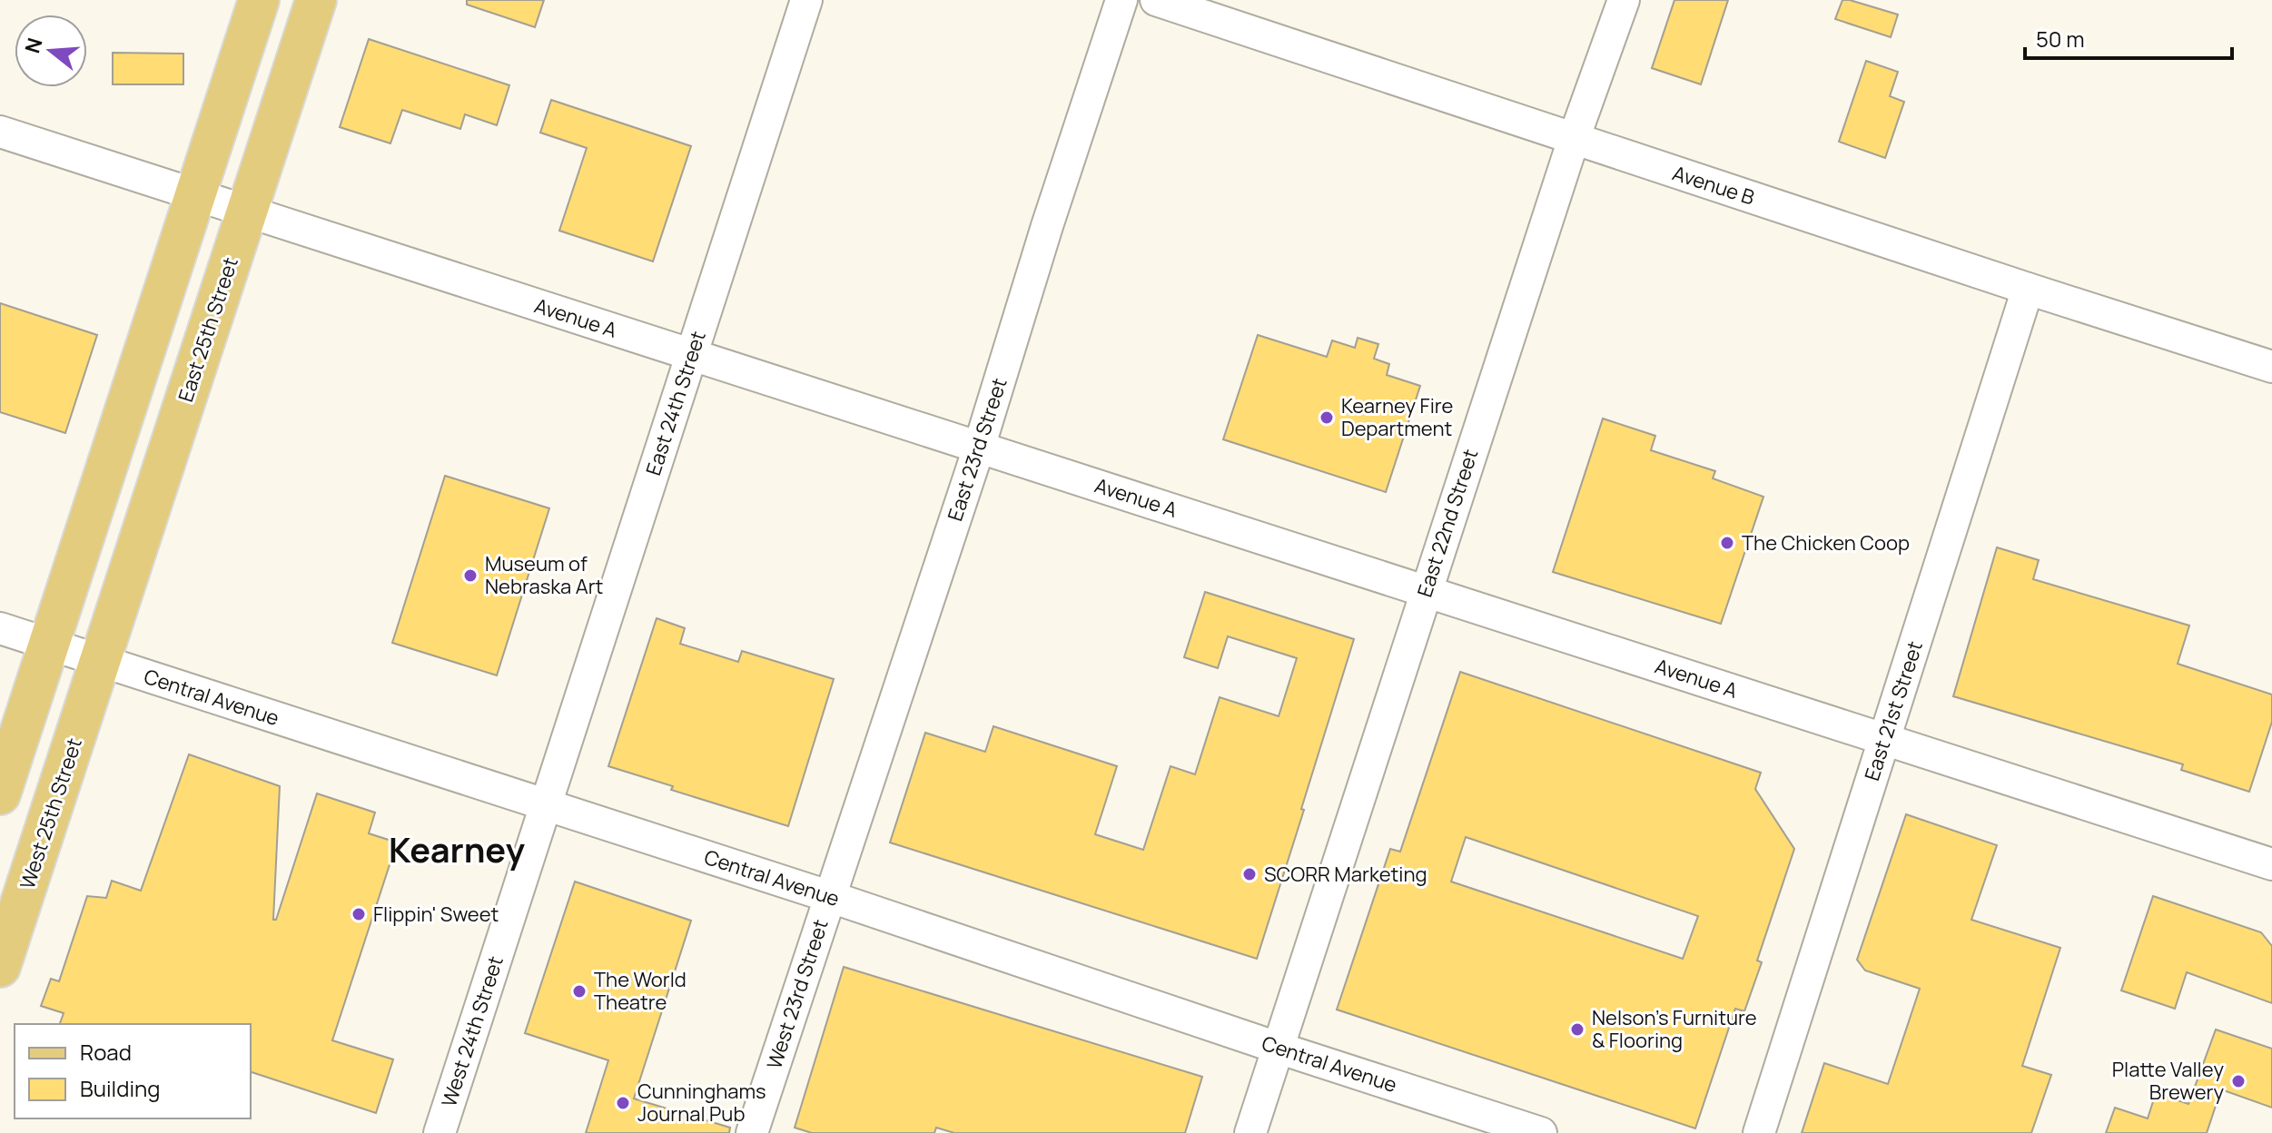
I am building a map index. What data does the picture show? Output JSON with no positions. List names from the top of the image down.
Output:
{
  "streets": {
    "main road": ["East 25th Street", "West 25th Street"],
    "street": [
      "Avenue B",
      "Avenue A",
      "East 24th Street",
      "East 23rd Street",
      "East 22nd Street",
      "Central Avenue",
      "East 21st Street",
      "West 23rd Street",
      "West 24th Street"
    ]
  },
  "crossings": [
    ["Avenue B", "East 22nd Street"],
    ["Avenue B", "East 21st Street"],
    ["Avenue A", "East 25th Street"],
    ["Avenue A", "East 24th Street"],
    ["Avenue A", "East 23rd Street"],
    ["Avenue A", "East 22nd Street"],
    ["Avenue A", "East 21st Street"],
    ["East 25th Street", "Central Avenue"],
    ["East 25th Street", "West 25th Street"],
    ["East 24th Street", "Central Avenue"],
    ["East 24th Street", "West 24th Street"],
    ["East 23rd Street", "Central Avenue"],
    ["East 23rd Street", "West 23rd Street"],
    ["East 22nd Street", "Central Avenue"],
    ["Central Avenue", "West 25th Street"],
    ["Central Avenue", "West 23rd Street"],
    ["Central Avenue", "West 24th Street"]
  ],
  "districts": ["Kearney"],
  "places": [
    "Kearney Fire Department",
    "The Chicken Coop",
    "Museum of Nebraska Art",
    "SCORR Marketing",
    "Flippin' Sweet",
    "The World Theatre",
    "Nelson's Furniture & Flooring",
    "Platte Valley Brewery",
    "Cunninghams Journal Pub"
  ],
  "legend": ["Road", "Building"],
  "scale_bar": "50 m",
  "north": "left"
}
